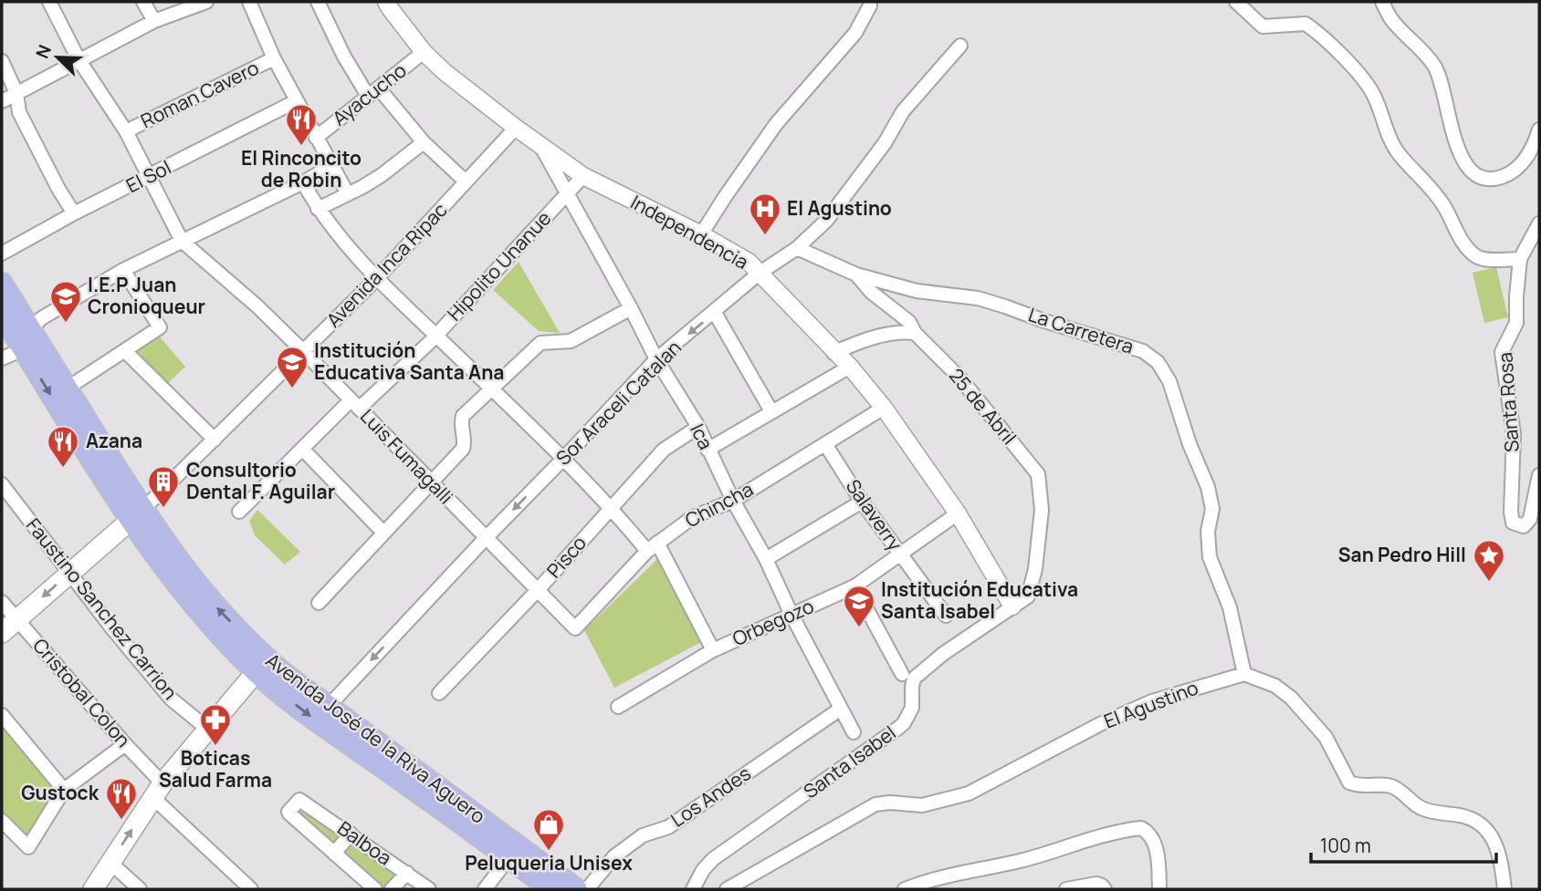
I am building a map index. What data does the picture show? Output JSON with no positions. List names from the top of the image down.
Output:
{
  "streets": {
    "main road": ["Avenida Inca Ripac", "Avenida José de la Riva Aguero"],
    "street": [
      "Roman Cavero",
      "Ayacucho",
      "El Sol",
      "Independencia",
      "Hipolito Unanue",
      "La Carretera",
      "Santa Rosa",
      "Sor Araceli Catalan",
      "25 de Abril",
      "Ica",
      "Luis Fumagalli",
      "Chincha",
      "Salaverry",
      "Pisco",
      "Faustino Sanchez Carrion",
      "Orbegozo",
      "Cristobal Colon",
      "El Agustino",
      "Santa Isabel",
      "Los Andes",
      "Balboa"
    ]
  },
  "crossings": [
    ["Roman Cavero", "Luis Fumagalli"],
    ["Ayacucho", "Independencia"],
    ["El Sol", "Luis Fumagalli"],
    ["Independencia", "Avenida Inca Ripac"],
    ["Independencia", "Hipolito Unanue"],
    ["Independencia", "Sor Araceli Catalan"],
    ["Independencia", "Ica"],
    ["Independencia", "Chincha"],
    ["Independencia", "Orbegozo"],
    ["Independencia", "Santa Isabel"],
    ["Avenida Inca Ripac", "Luis Fumagalli"],
    ["Avenida Inca Ripac", "Faustino Sanchez Carrion"],
    ["Avenida Inca Ripac", "Cristobal Colon"],
    ["Avenida Inca Ripac", "Avenida José de la Riva Aguero"],
    ["Hipolito Unanue", "Ica"],
    ["Hipolito Unanue", "Luis Fumagalli"],
    ["La Carretera", "Sor Araceli Catalan"],
    ["La Carretera", "25 de Abril"],
    ["La Carretera", "El Agustino"],
    ["Sor Araceli Catalan", "Ica"],
    ["Sor Araceli Catalan", "Luis Fumagalli"],
    ["Sor Araceli Catalan", "Avenida José de la Riva Aguero"],
    ["25 de Abril", "Santa Isabel"],
    ["Ica", "Chincha"],
    ["Ica", "Pisco"],
    ["Ica", "Orbegozo"],
    ["Ica", "Los Andes"],
    ["Luis Fumagalli", "Chincha"],
    ["Luis Fumagalli", "Pisco"],
    ["Chincha", "Salaverry"],
    ["Salaverry", "Orbegozo"]
  ],
  "places": {
    "restaurant": ["El Rinconcito de Robin", "Azana", "Gustock"],
    "hospital": ["El Agustino"],
    "school or university": ["I.E.P Juan Cronioqueur", "Institución Educativa Santa Ana", "Institución Educativa Santa Isabel"],
    "building": ["Consultorio Dental F. Aguilar"],
    "place": ["San Pedro Hill"],
    "pharmacy": ["Boticas Salud Farma"],
    "shop": ["Peluqueria Unisex"]
  },
  "scale_bar": "100 m",
  "north": "top left"
}
